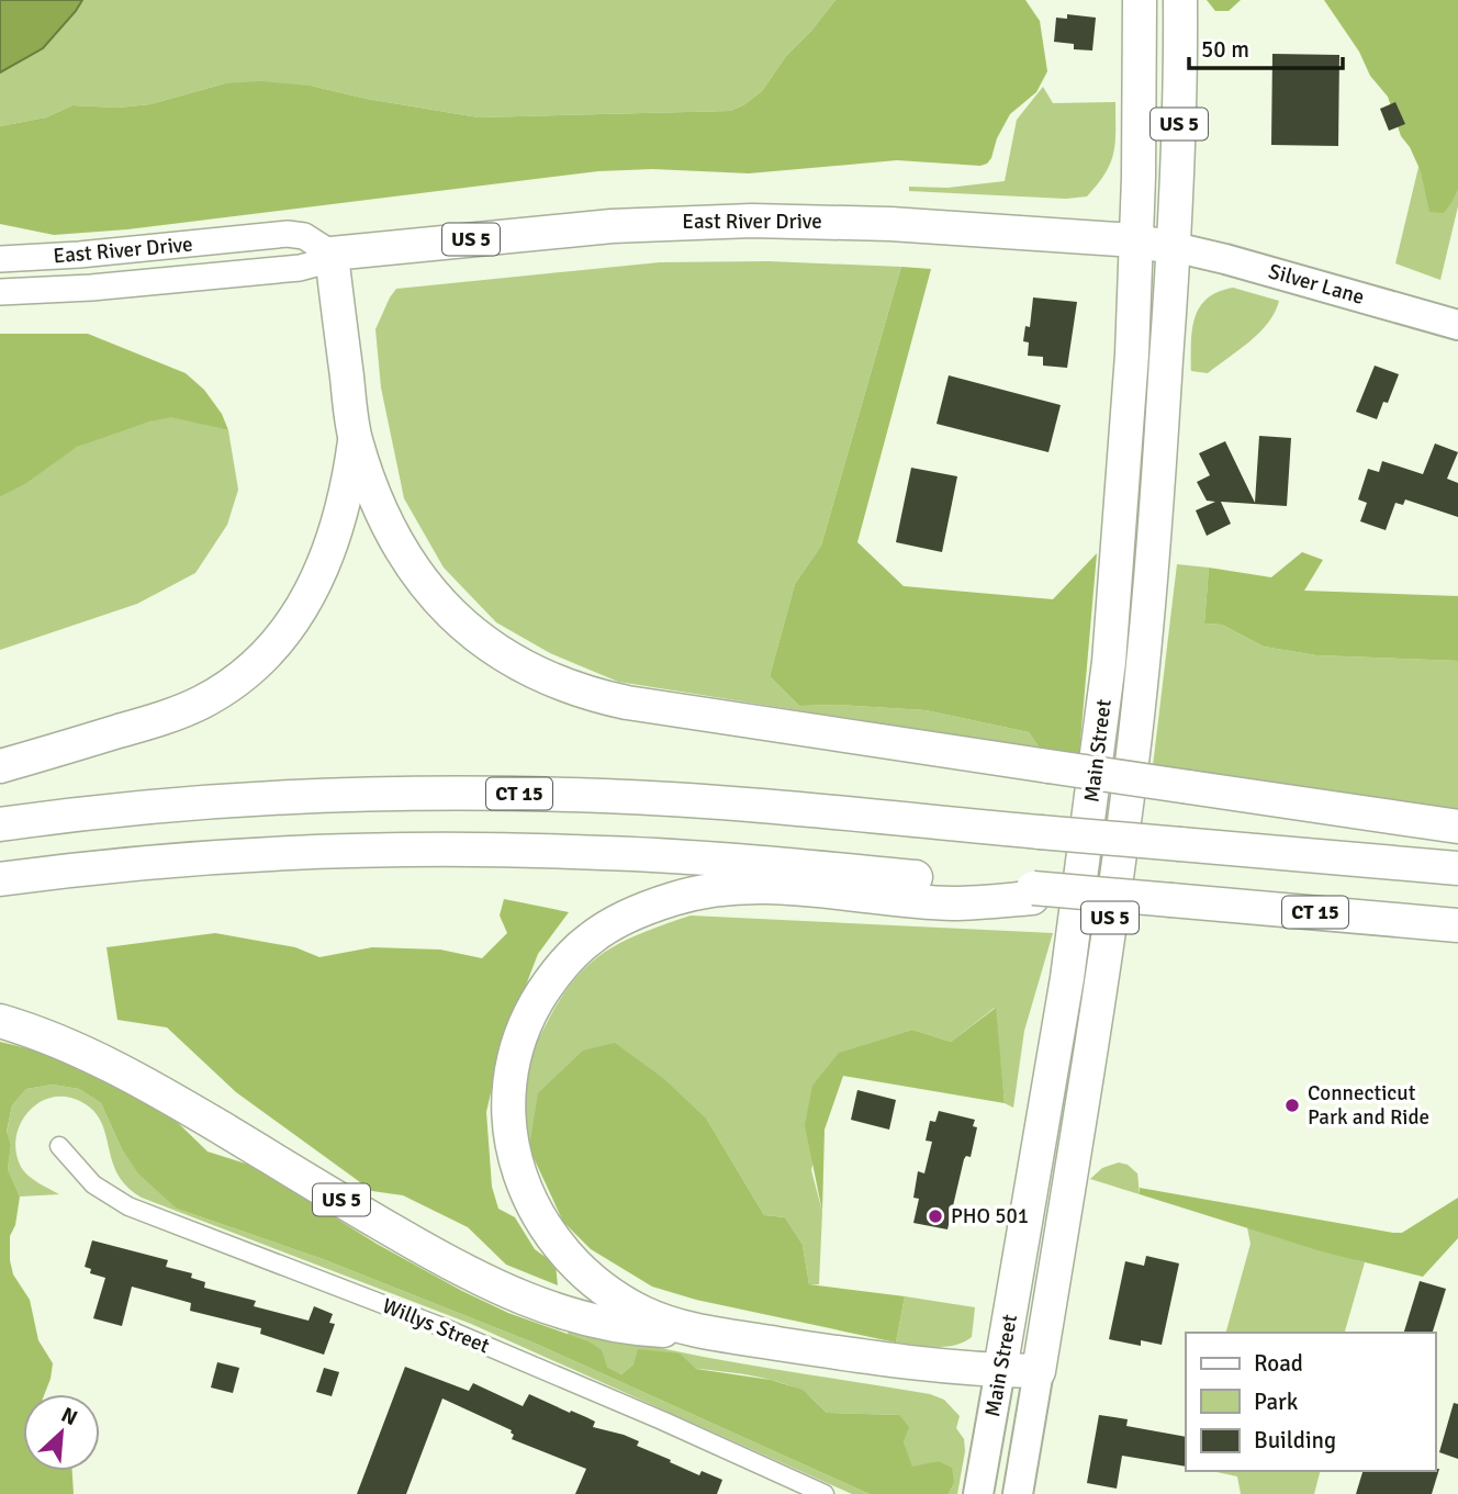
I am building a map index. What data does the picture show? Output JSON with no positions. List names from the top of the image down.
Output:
{
  "streets": {
    "highway": [
      "US 5",
      "East River Drive",
      "Main Street",
      "CT 15"
    ],
    "main road": ["Silver Lane"],
    "street": ["Willys Street"]
  },
  "crossings": [
    ["US 5", "Main Street"],
    ["East River Drive", "Silver Lane"],
    ["East River Drive", "Main Street"],
    ["Silver Lane", "Main Street"]
  ],
  "places": ["Connecticut Park and Ride", "PHO 501"],
  "legend": ["Road", "Park", "Building"],
  "scale_bar": "50 m",
  "north": "top right"
}
